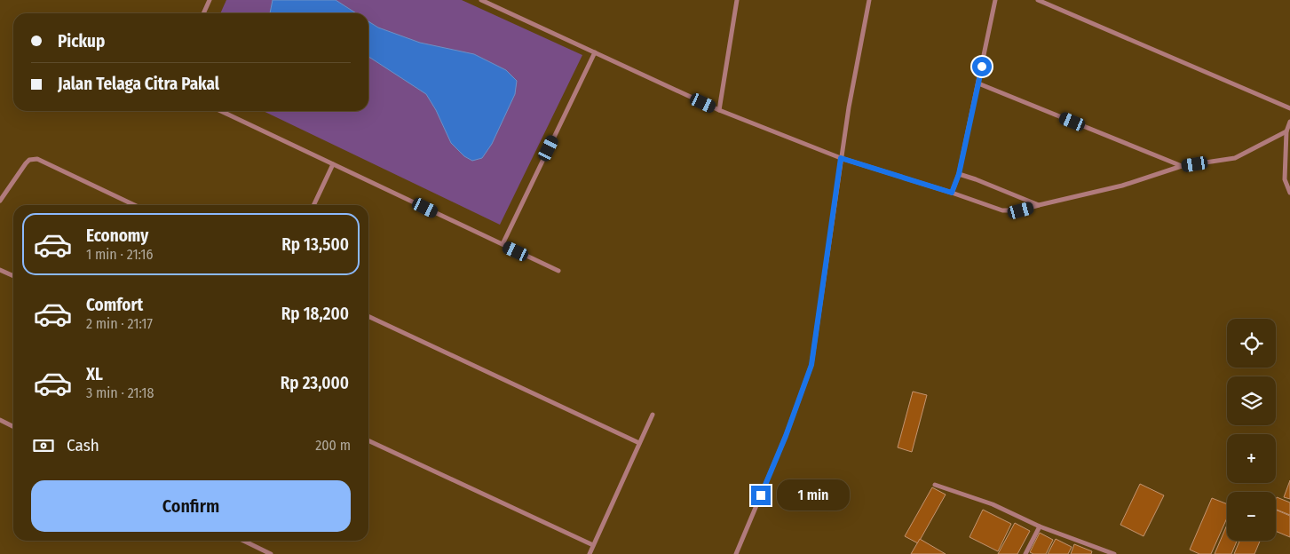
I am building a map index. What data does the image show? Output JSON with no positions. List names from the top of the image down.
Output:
{
  "page": {
    "banner": ["Pickup", "Jalan Telaga Citra Pakal"],
    "list": [
      {
        "name": "Economy",
        "note": "1 min · 21:16",
        "value": "Rp 13,500"
      },
      {
        "name": "Comfort",
        "note": "2 min · 21:17",
        "value": "Rp 18,200"
      },
      {
        "name": "XL",
        "note": "3 min · 21:18",
        "value": "Rp 23,000"
      }
    ],
    "map_buttons": ["+", "−"],
    "pay": ["Cash", "200 m"],
    "buttons": "Confirm",
    "bubble": "1 min"
  }
}
